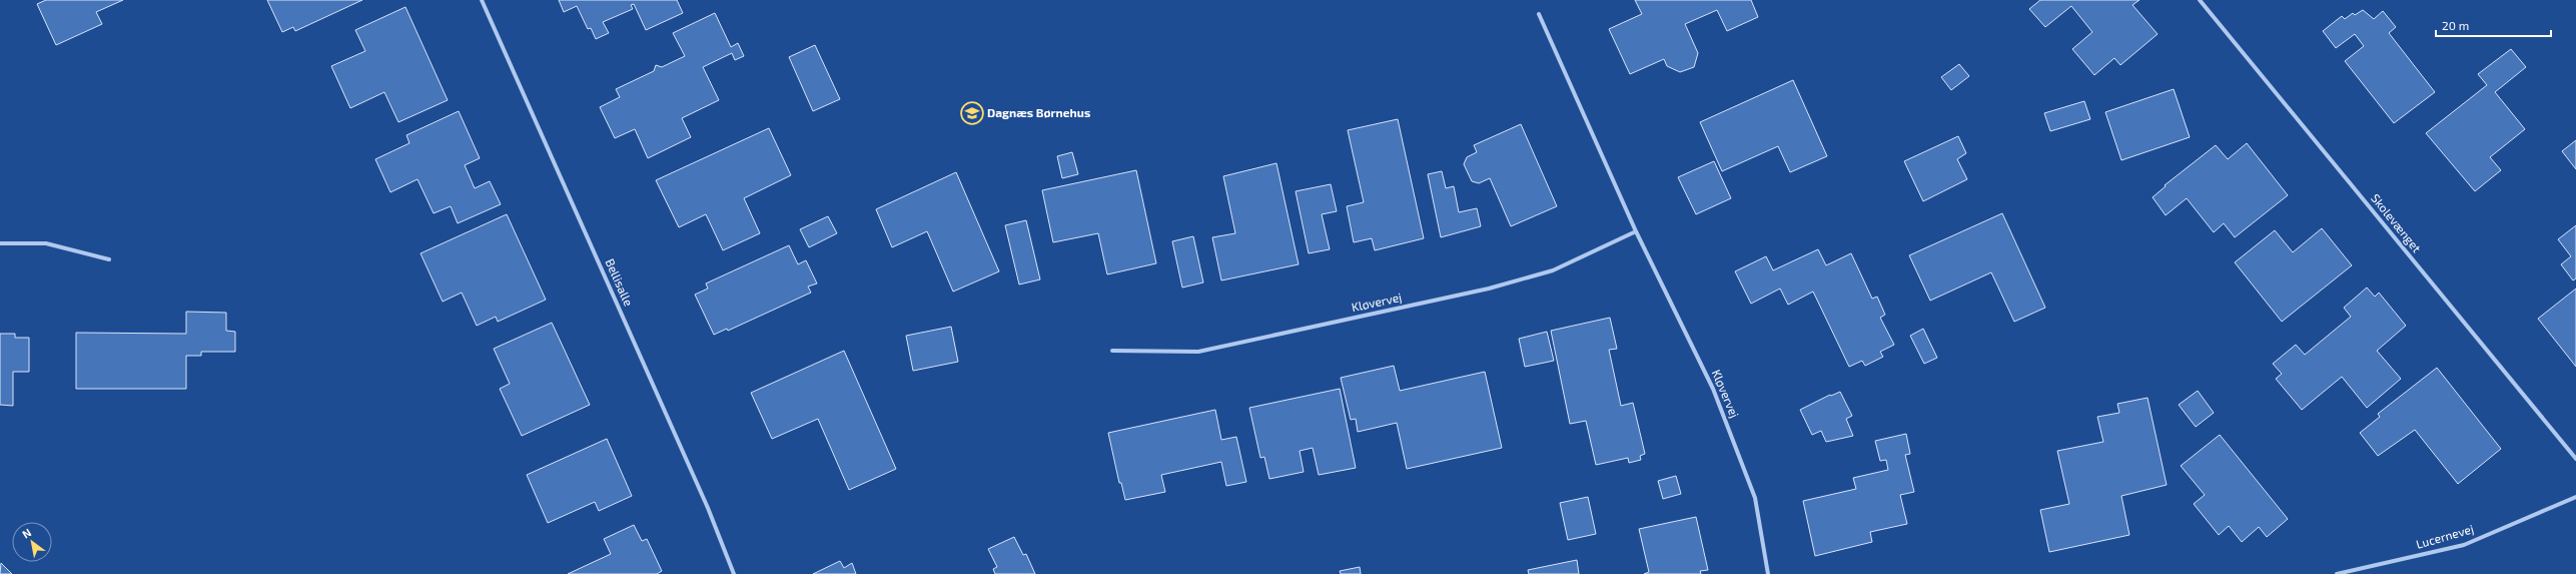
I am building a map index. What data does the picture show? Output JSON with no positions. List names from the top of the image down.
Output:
{
  "streets": {
    "street": [
      "Skolevænget",
      "Bellisalle",
      "Kløvervej",
      "Lucernevej"
    ]
  },
  "places": {
    "school or university": ["Dagnæs Børnehus"]
  },
  "scale_bar": "20 m",
  "north": "top left"
}
